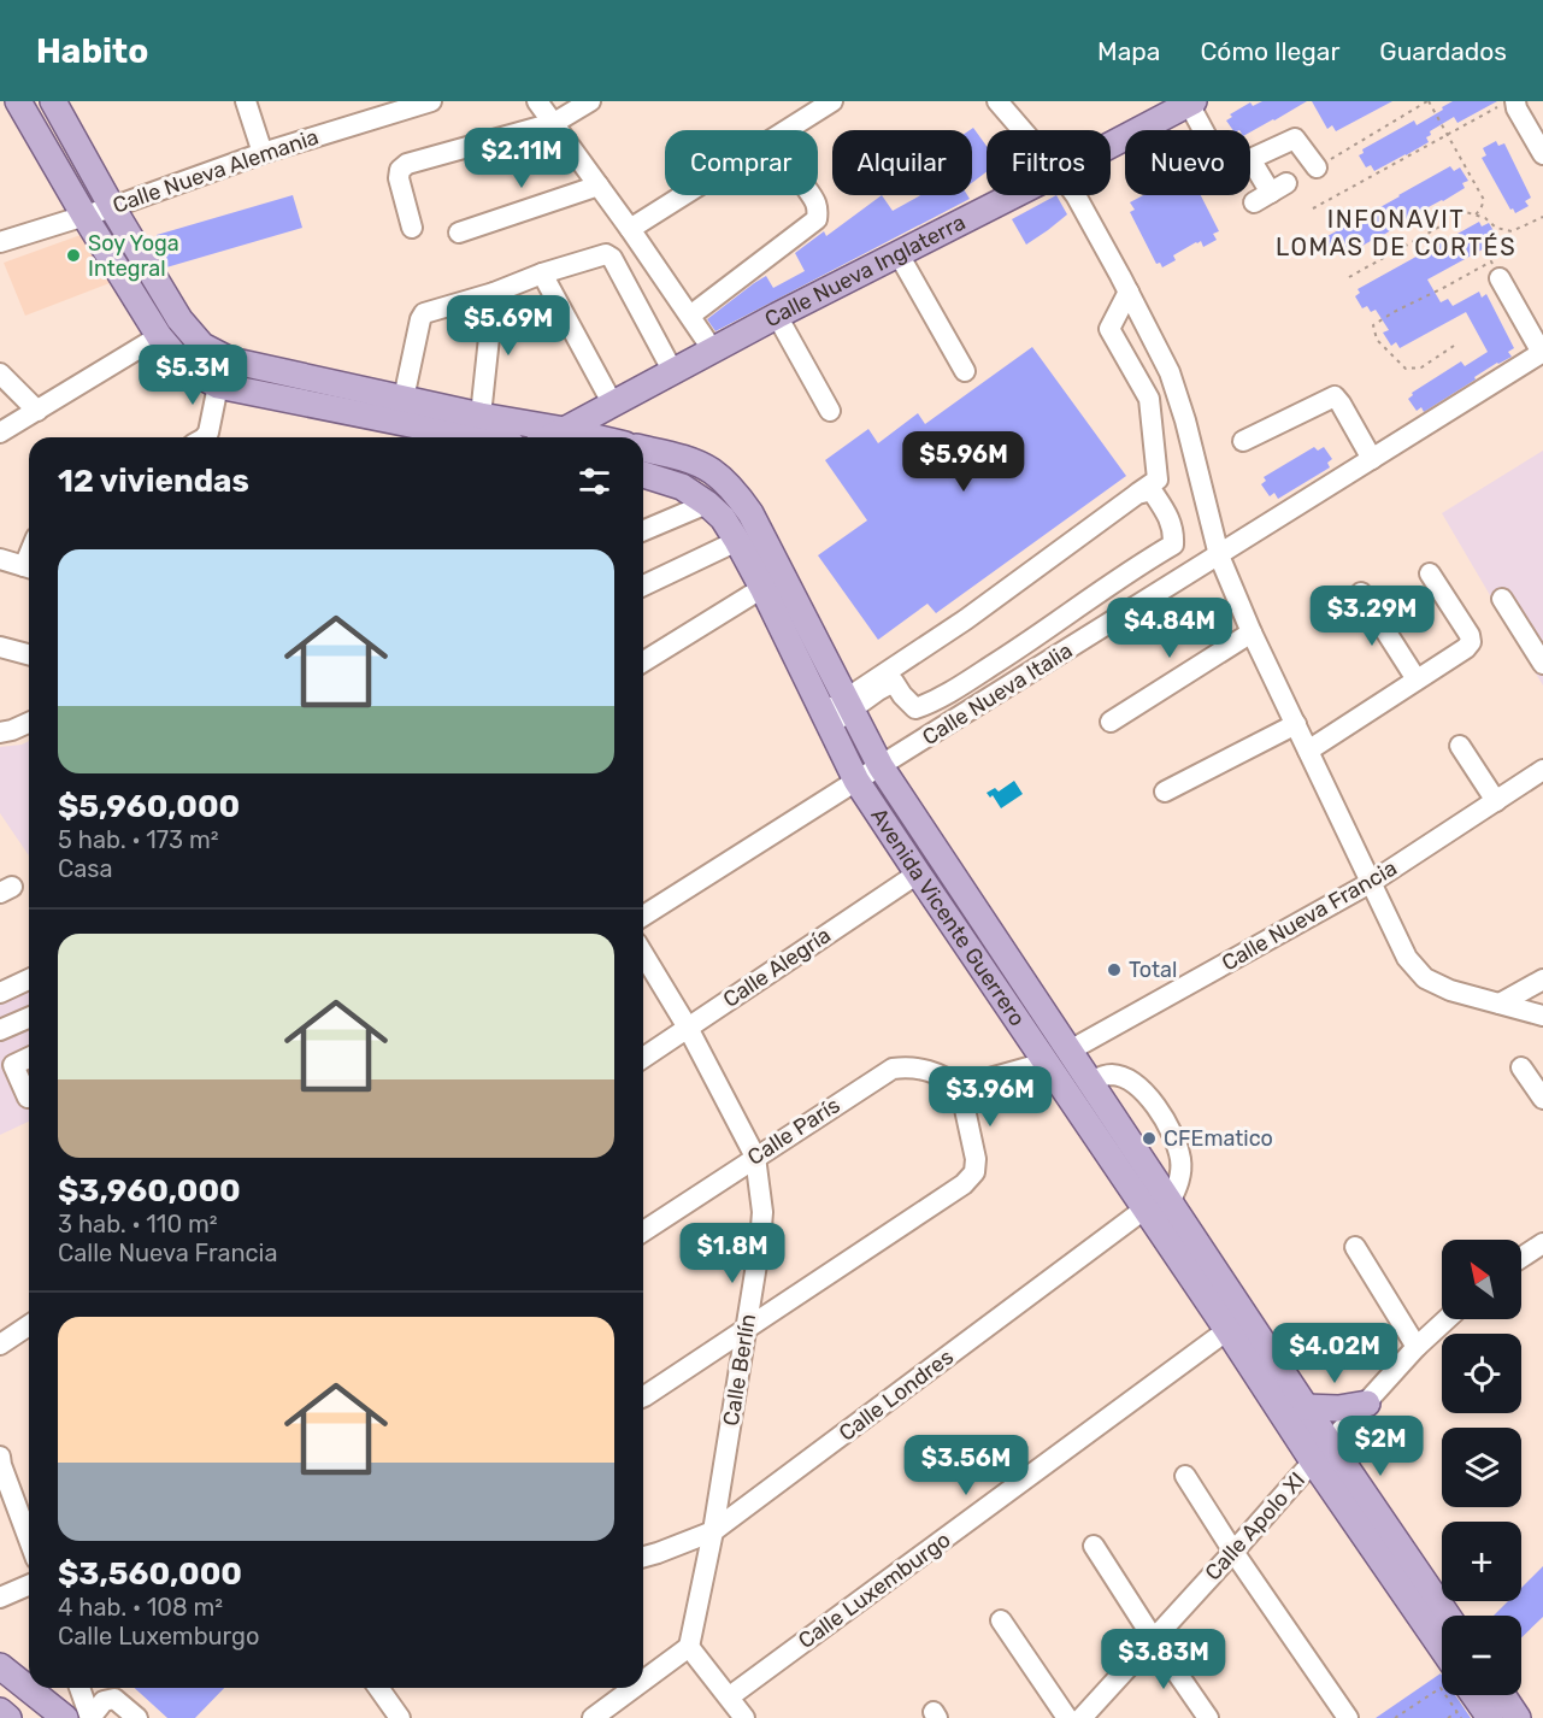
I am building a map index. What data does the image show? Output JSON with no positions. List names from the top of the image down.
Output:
{
  "streets": {
    "main road": ["Calle Nueva Inglaterra", "Avenida Vicente Guerrero"],
    "street": [
      "Calle Nueva Alemania",
      "Calle Nueva Italia",
      "Calle Nueva Francia",
      "Calle Alegría",
      "Calle París",
      "Calle Berlín",
      "Calle Londres",
      "Calle Apolo XI",
      "Calle Luxemburgo"
    ]
  },
  "crossings": [
    ["Calle Nueva Italia", "Avenida Vicente Guerrero"],
    ["Calle Nueva Francia", "Avenida Vicente Guerrero"],
    ["Avenida Vicente Guerrero", "Calle Alegría"],
    ["Avenida Vicente Guerrero", "Calle Londres"],
    ["Avenida Vicente Guerrero", "Calle Apolo XI"],
    ["Avenida Vicente Guerrero", "Calle Luxemburgo"],
    ["Calle Alegría", "Calle Berlín"],
    ["Calle París", "Calle Berlín"],
    ["Calle Berlín", "Calle Londres"]
  ],
  "districts": ["INFONAVIT LOMAS DE CORTÉS"],
  "places": ["Soy Yoga Integral", "Total", "CFEmatico"],
  "north": "top left",
  "page": {
    "header": "Habito",
    "nav": ["Mapa", "Cómo llegar", "Guardados"],
    "price": [
      "$2.11M",
      "$5.69M",
      "$5.3M",
      "$5.96M",
      "$3.29M",
      "$4.84M",
      "$3.96M",
      "$1.8M",
      "$4.02M",
      "$2M",
      "$3.56M",
      "$3.83M"
    ],
    "chip": [
      "Comprar",
      "Alquilar",
      "Filtros",
      "Nuevo"
    ],
    "heading": "12 viviendas",
    "list": [
      {
        "name": "$5,960,000",
        "note": "5 hab. · 173 m² · Casa"
      },
      {
        "name": "$3,960,000",
        "note": "3 hab. · 110 m² · Calle Nueva Francia"
      },
      {
        "name": "$3,560,000",
        "note": "4 hab. · 108 m² · Calle Luxemburgo"
      }
    ],
    "map_buttons": ["+", "−"]
  }
}
